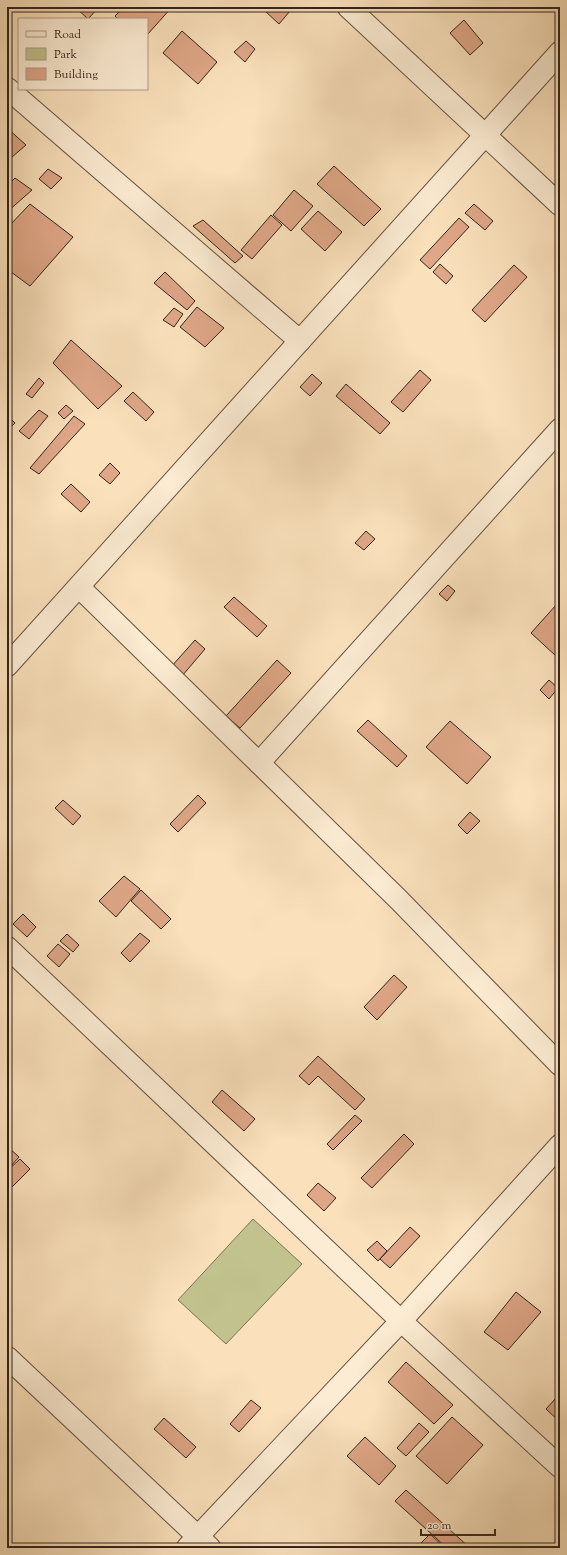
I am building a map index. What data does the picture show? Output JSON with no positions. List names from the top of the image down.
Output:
{
  "legend": ["Road", "Park", "Building"],
  "scale_bar": "20 m"
}
